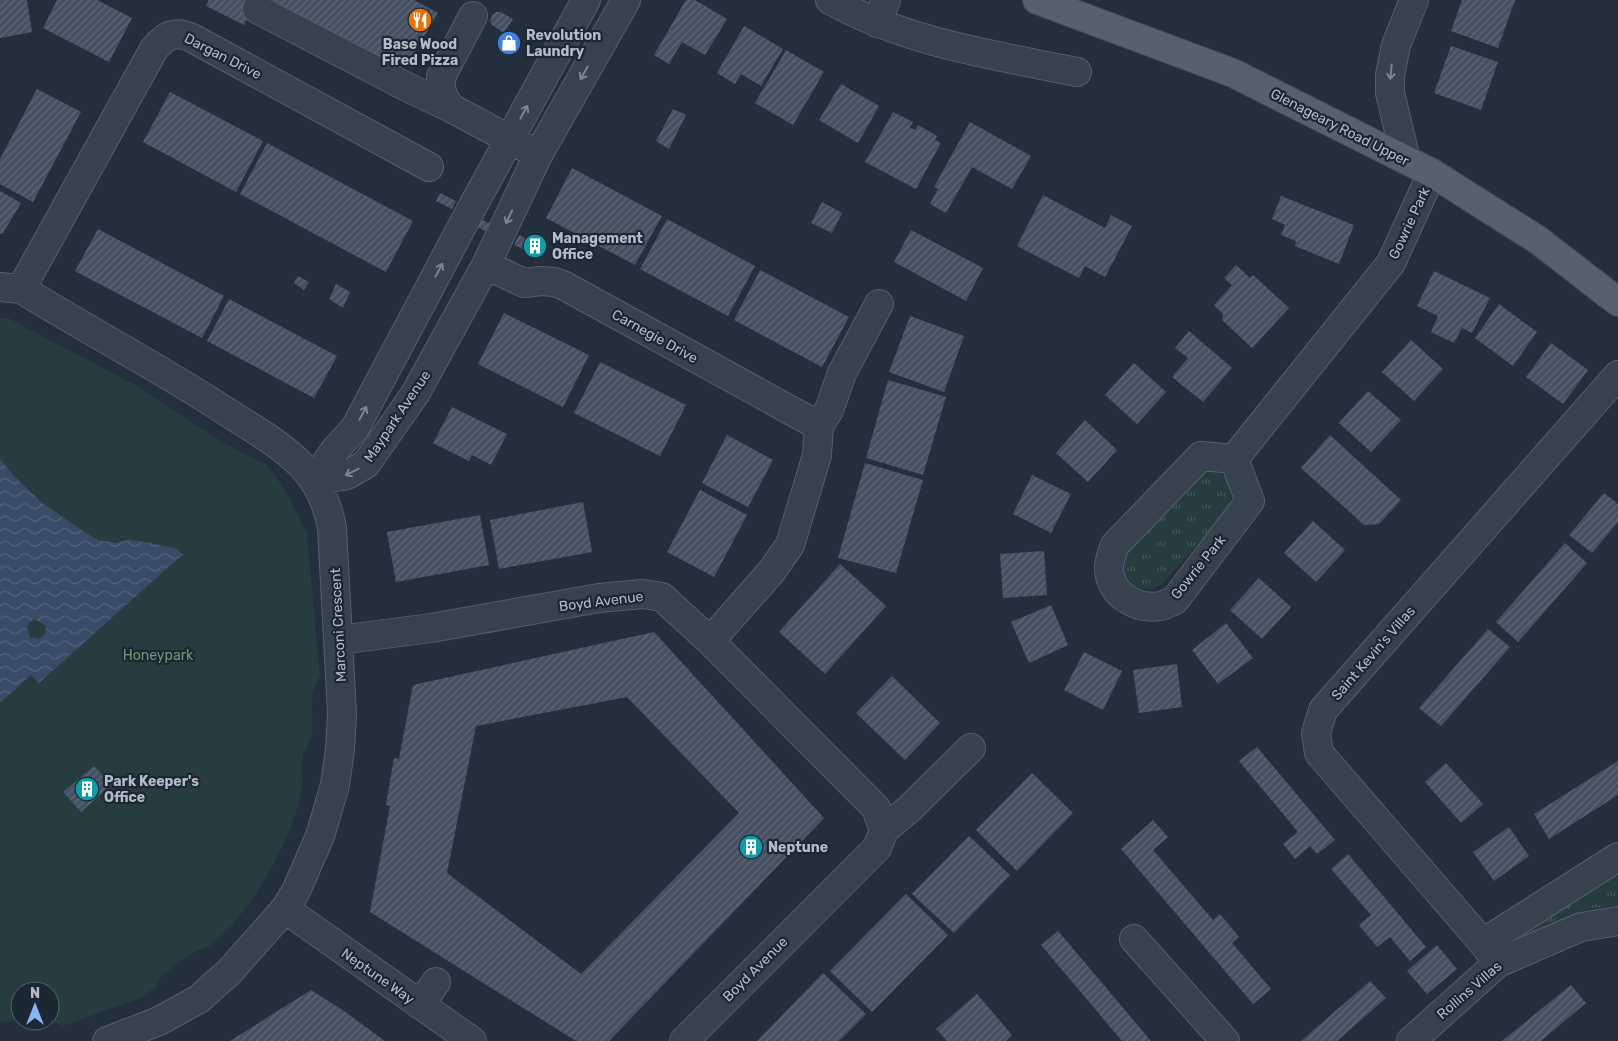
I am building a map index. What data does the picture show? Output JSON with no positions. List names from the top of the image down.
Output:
{
  "streets": {
    "main road": ["Glenageary Road Upper"],
    "street": [
      "Dargan Drive",
      "Gowrie Park",
      "Carnegie Drive",
      "Maypark Avenue",
      "Boyd Avenue",
      "Marconi Crescent",
      "Saint Kevin's Villas",
      "Neptune Way",
      "Rollins Villas"
    ]
  },
  "crossings": [
    ["Dargan Drive", "Marconi Crescent"],
    ["Glenageary Road Upper", "Gowrie Park"],
    ["Carnegie Drive", "Maypark Avenue"],
    ["Maypark Avenue", "Marconi Crescent"],
    ["Boyd Avenue", "Marconi Crescent"],
    ["Marconi Crescent", "Neptune Way"],
    ["Saint Kevin's Villas", "Rollins Villas"]
  ],
  "parks": ["Honeypark"],
  "places": {
    "restaurant": ["Base Wood Fired Pizza"],
    "shop": ["Revolution Laundry"],
    "building": ["Management Office", "Park Keeper's Office", "Neptune"]
  },
  "north": "top"
}
